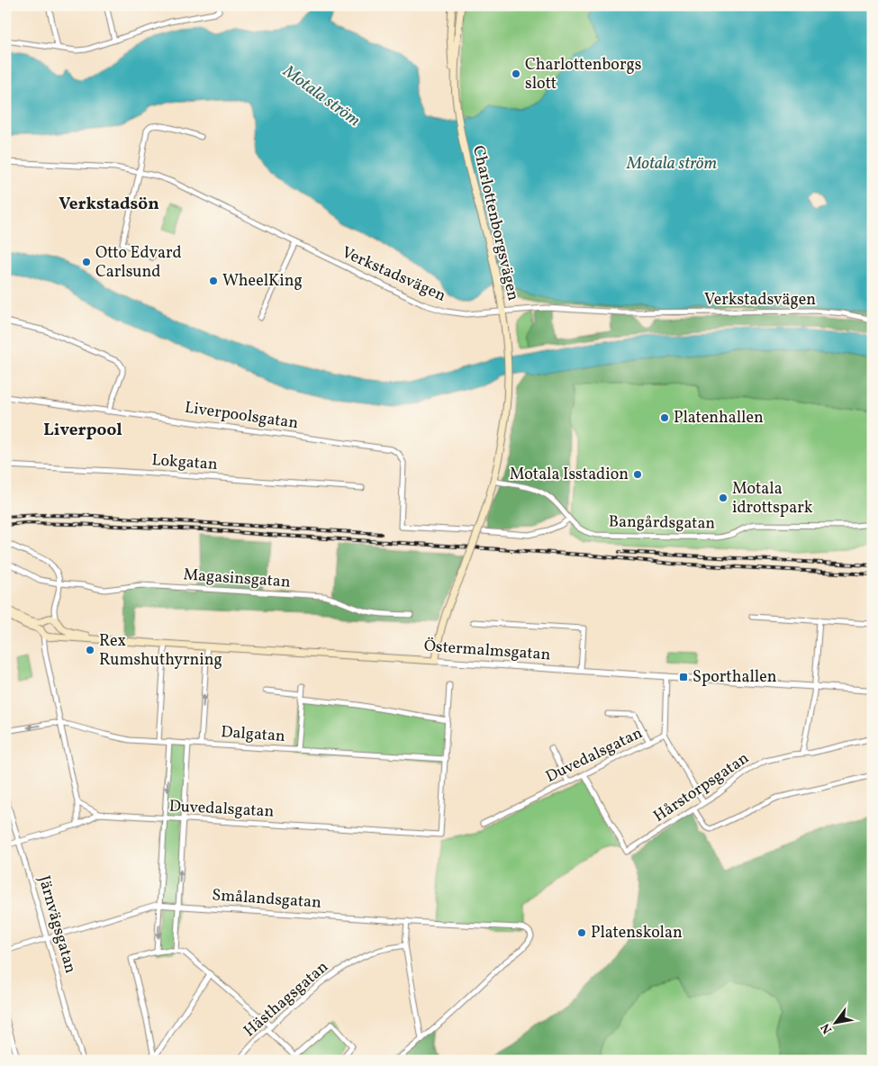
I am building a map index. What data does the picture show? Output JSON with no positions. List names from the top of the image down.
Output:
{
  "streets": {
    "main road": ["Charlottenborgsvägen", "Östermalmsgatan"],
    "street": [
      "Verkstadsvägen",
      "Liverpoolsgatan",
      "Lokgatan",
      "Bangårdsgatan",
      "Magasinsgatan",
      "Dalgatan",
      "Duvedalsgatan",
      "Hårstorpsgatan",
      "Smålandsgatan",
      "Järnvägsgatan",
      "Hästhagsgatan"
    ]
  },
  "crossings": [
    ["Charlottenborgsvägen", "Verkstadsvägen"],
    ["Charlottenborgsvägen", "Bangårdsgatan"],
    ["Charlottenborgsvägen", "Östermalmsgatan"],
    ["Liverpoolsgatan", "Bangårdsgatan"],
    ["Östermalmsgatan", "Duvedalsgatan"],
    ["Dalgatan", "Duvedalsgatan"],
    ["Duvedalsgatan", "Hårstorpsgatan"],
    ["Smålandsgatan", "Järnvägsgatan"]
  ],
  "districts": ["Verkstadsön", "Liverpool"],
  "water": ["Motala ström"],
  "places": {
    "other": [
      "Charlottenborgs slott",
      "Otto Edvard Carlsund",
      "WheelKing",
      "Platenhallen",
      "Motala Isstadion",
      "Motala idrottspark",
      "Rex Rumshuthyrning",
      "Platenskolan"
    ],
    "transit": ["Sporthallen"]
  },
  "north": "bottom left"
}
